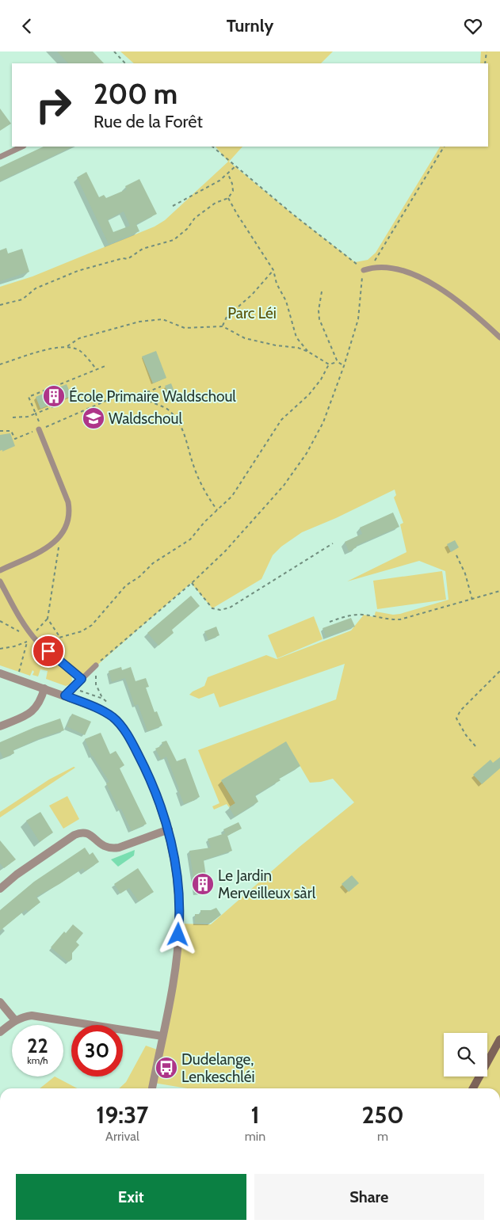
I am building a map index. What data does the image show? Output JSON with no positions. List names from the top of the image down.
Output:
{
  "parks": ["Parc Léi"],
  "places": {
    "building": ["École Primaire Waldschoul", "Le Jardin Merveilleux sàrl"],
    "school or university": ["Waldschoul"],
    "bus stop": ["Dudelange, Lenkeschléi"]
  },
  "page": {
    "header": "Turnly",
    "turn": ["200 m", "Rue de la Forêt"],
    "speed": "22 km/h",
    "limit": "30",
    "eta": [
      "19:37",
      "Arrival",
      "1",
      "min",
      "250",
      "m"
    ],
    "buttons": ["Exit", "Share"]
  }
}
